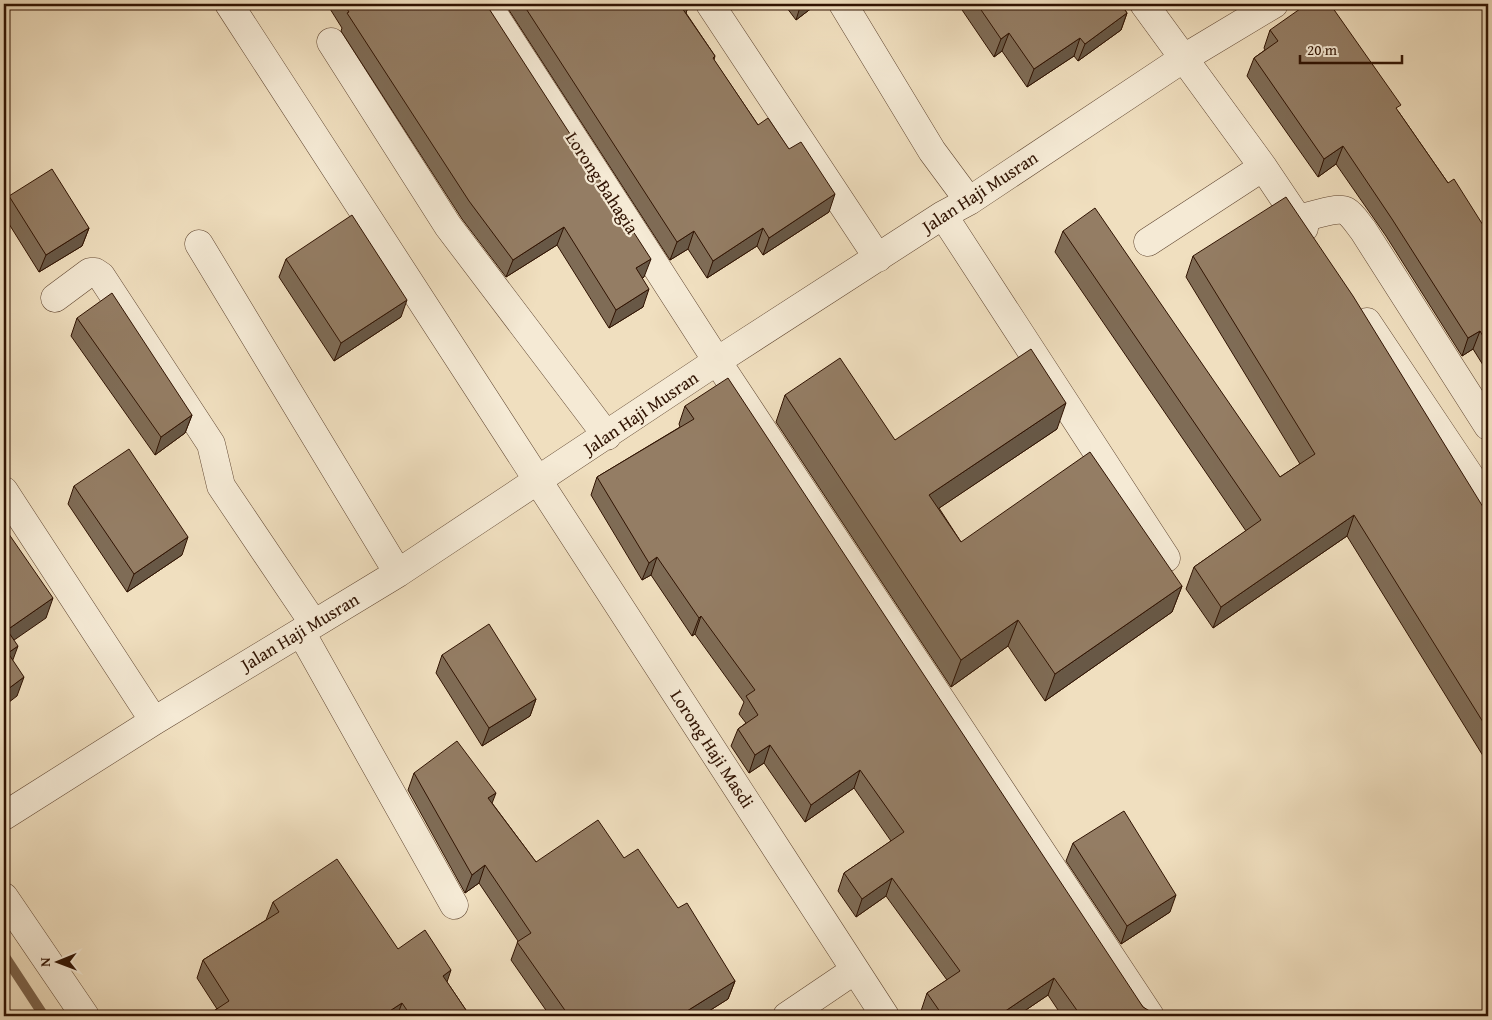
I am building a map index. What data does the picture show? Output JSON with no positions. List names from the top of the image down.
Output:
{
  "streets": {
    "street": ["Lorong Bahagia", "Jalan Haji Musran", "Lorong Haji Masdi"]
  },
  "crossings": [
    ["Lorong Bahagia", "Jalan Haji Musran"],
    ["Jalan Haji Musran", "Lorong Haji Masdi"]
  ],
  "scale_bar": "20 m",
  "north": "left"
}
